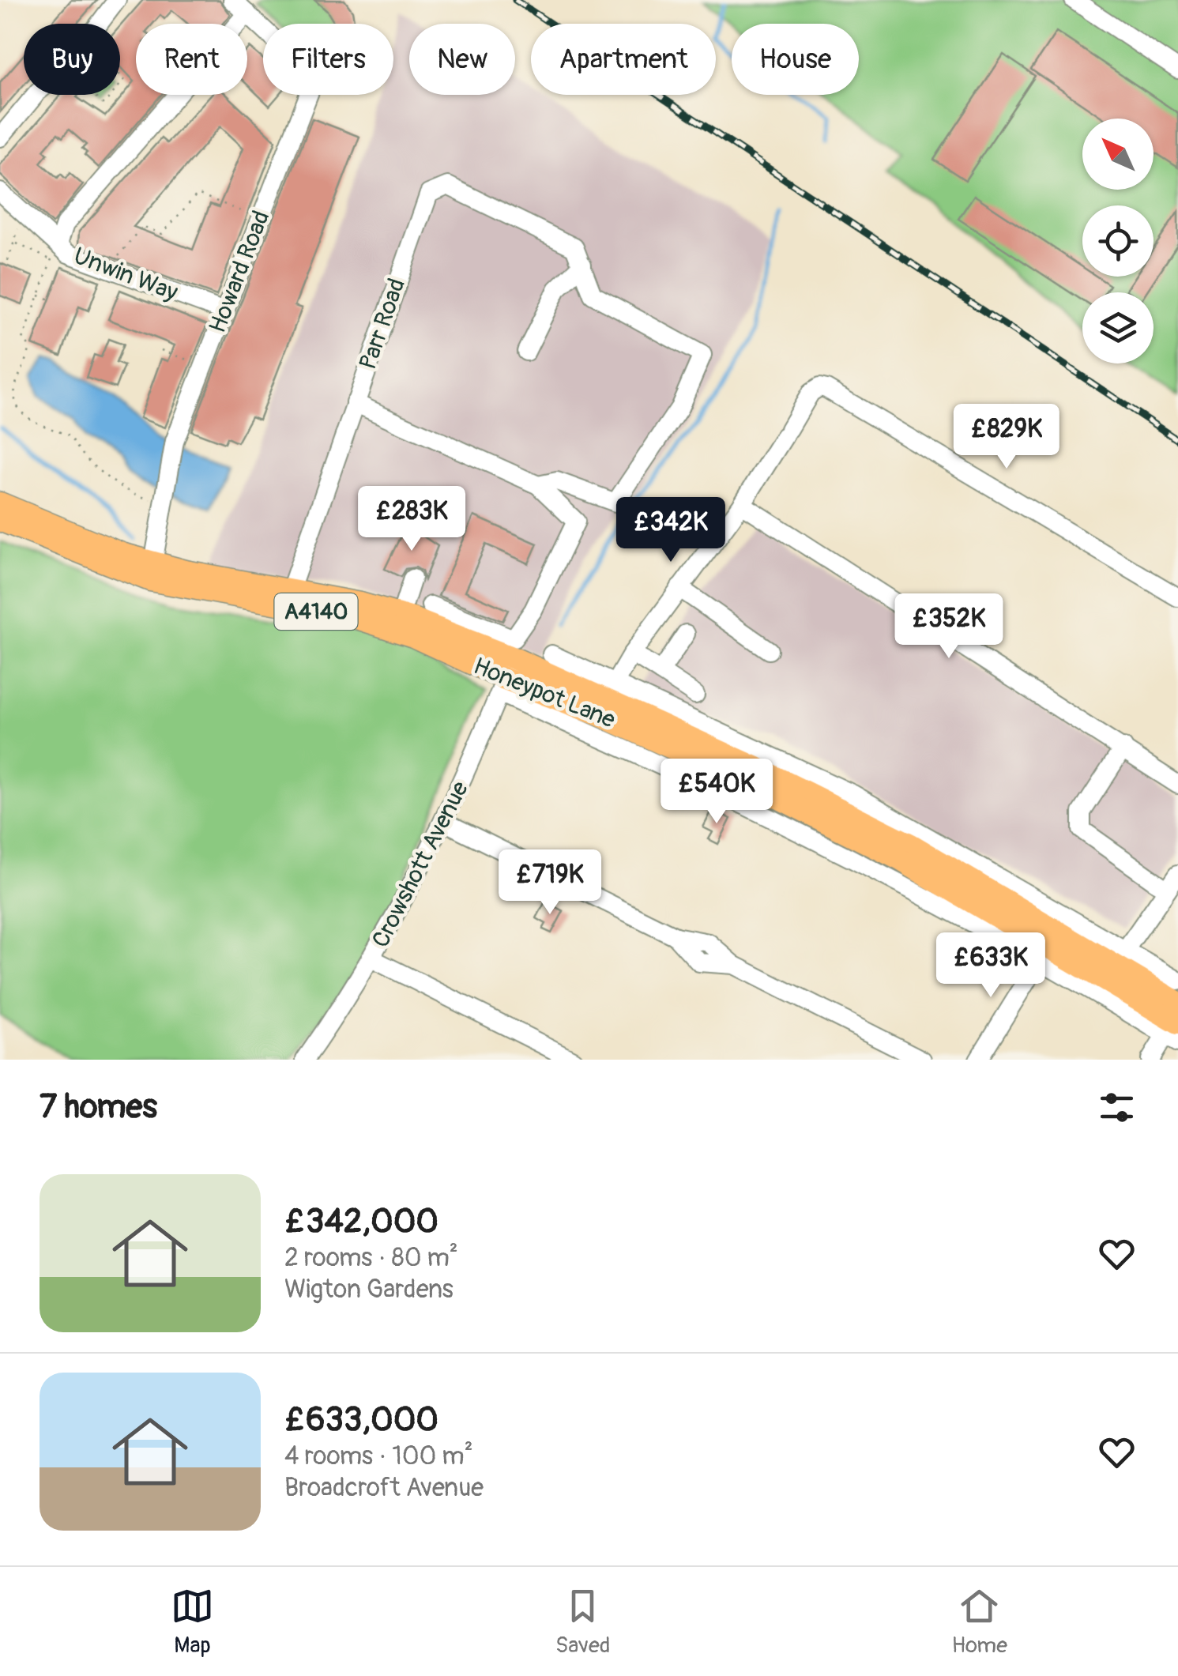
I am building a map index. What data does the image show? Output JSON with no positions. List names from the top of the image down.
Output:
{
  "streets": {
    "main road": ["A4140", "Honeypot Lane"],
    "street": [
      "Howard Road",
      "Unwin Way",
      "Parr Road",
      "Crowshott Avenue"
    ]
  },
  "crossings": [
    ["Howard Road", "Unwin Way"],
    ["Howard Road", "Honeypot Lane"],
    ["Parr Road", "Honeypot Lane"],
    ["Honeypot Lane", "Crowshott Avenue"]
  ],
  "north": "top left",
  "page": {
    "chip": [
      "Buy",
      "Rent",
      "Filters",
      "New",
      "Apartment",
      "House"
    ],
    "price": [
      "£829K",
      "£283K",
      "£342K",
      "£352K",
      "£540K",
      "£719K",
      "£633K"
    ],
    "heading": "7 homes",
    "list": [
      {
        "name": "£342,000",
        "note": "2 rooms · 80 m² · Wigton Gardens"
      },
      {
        "name": "£633,000",
        "note": "4 rooms · 100 m² · Broadcroft Avenue"
      }
    ],
    "tabs": ["Map", "Saved", "Home"]
  }
}
